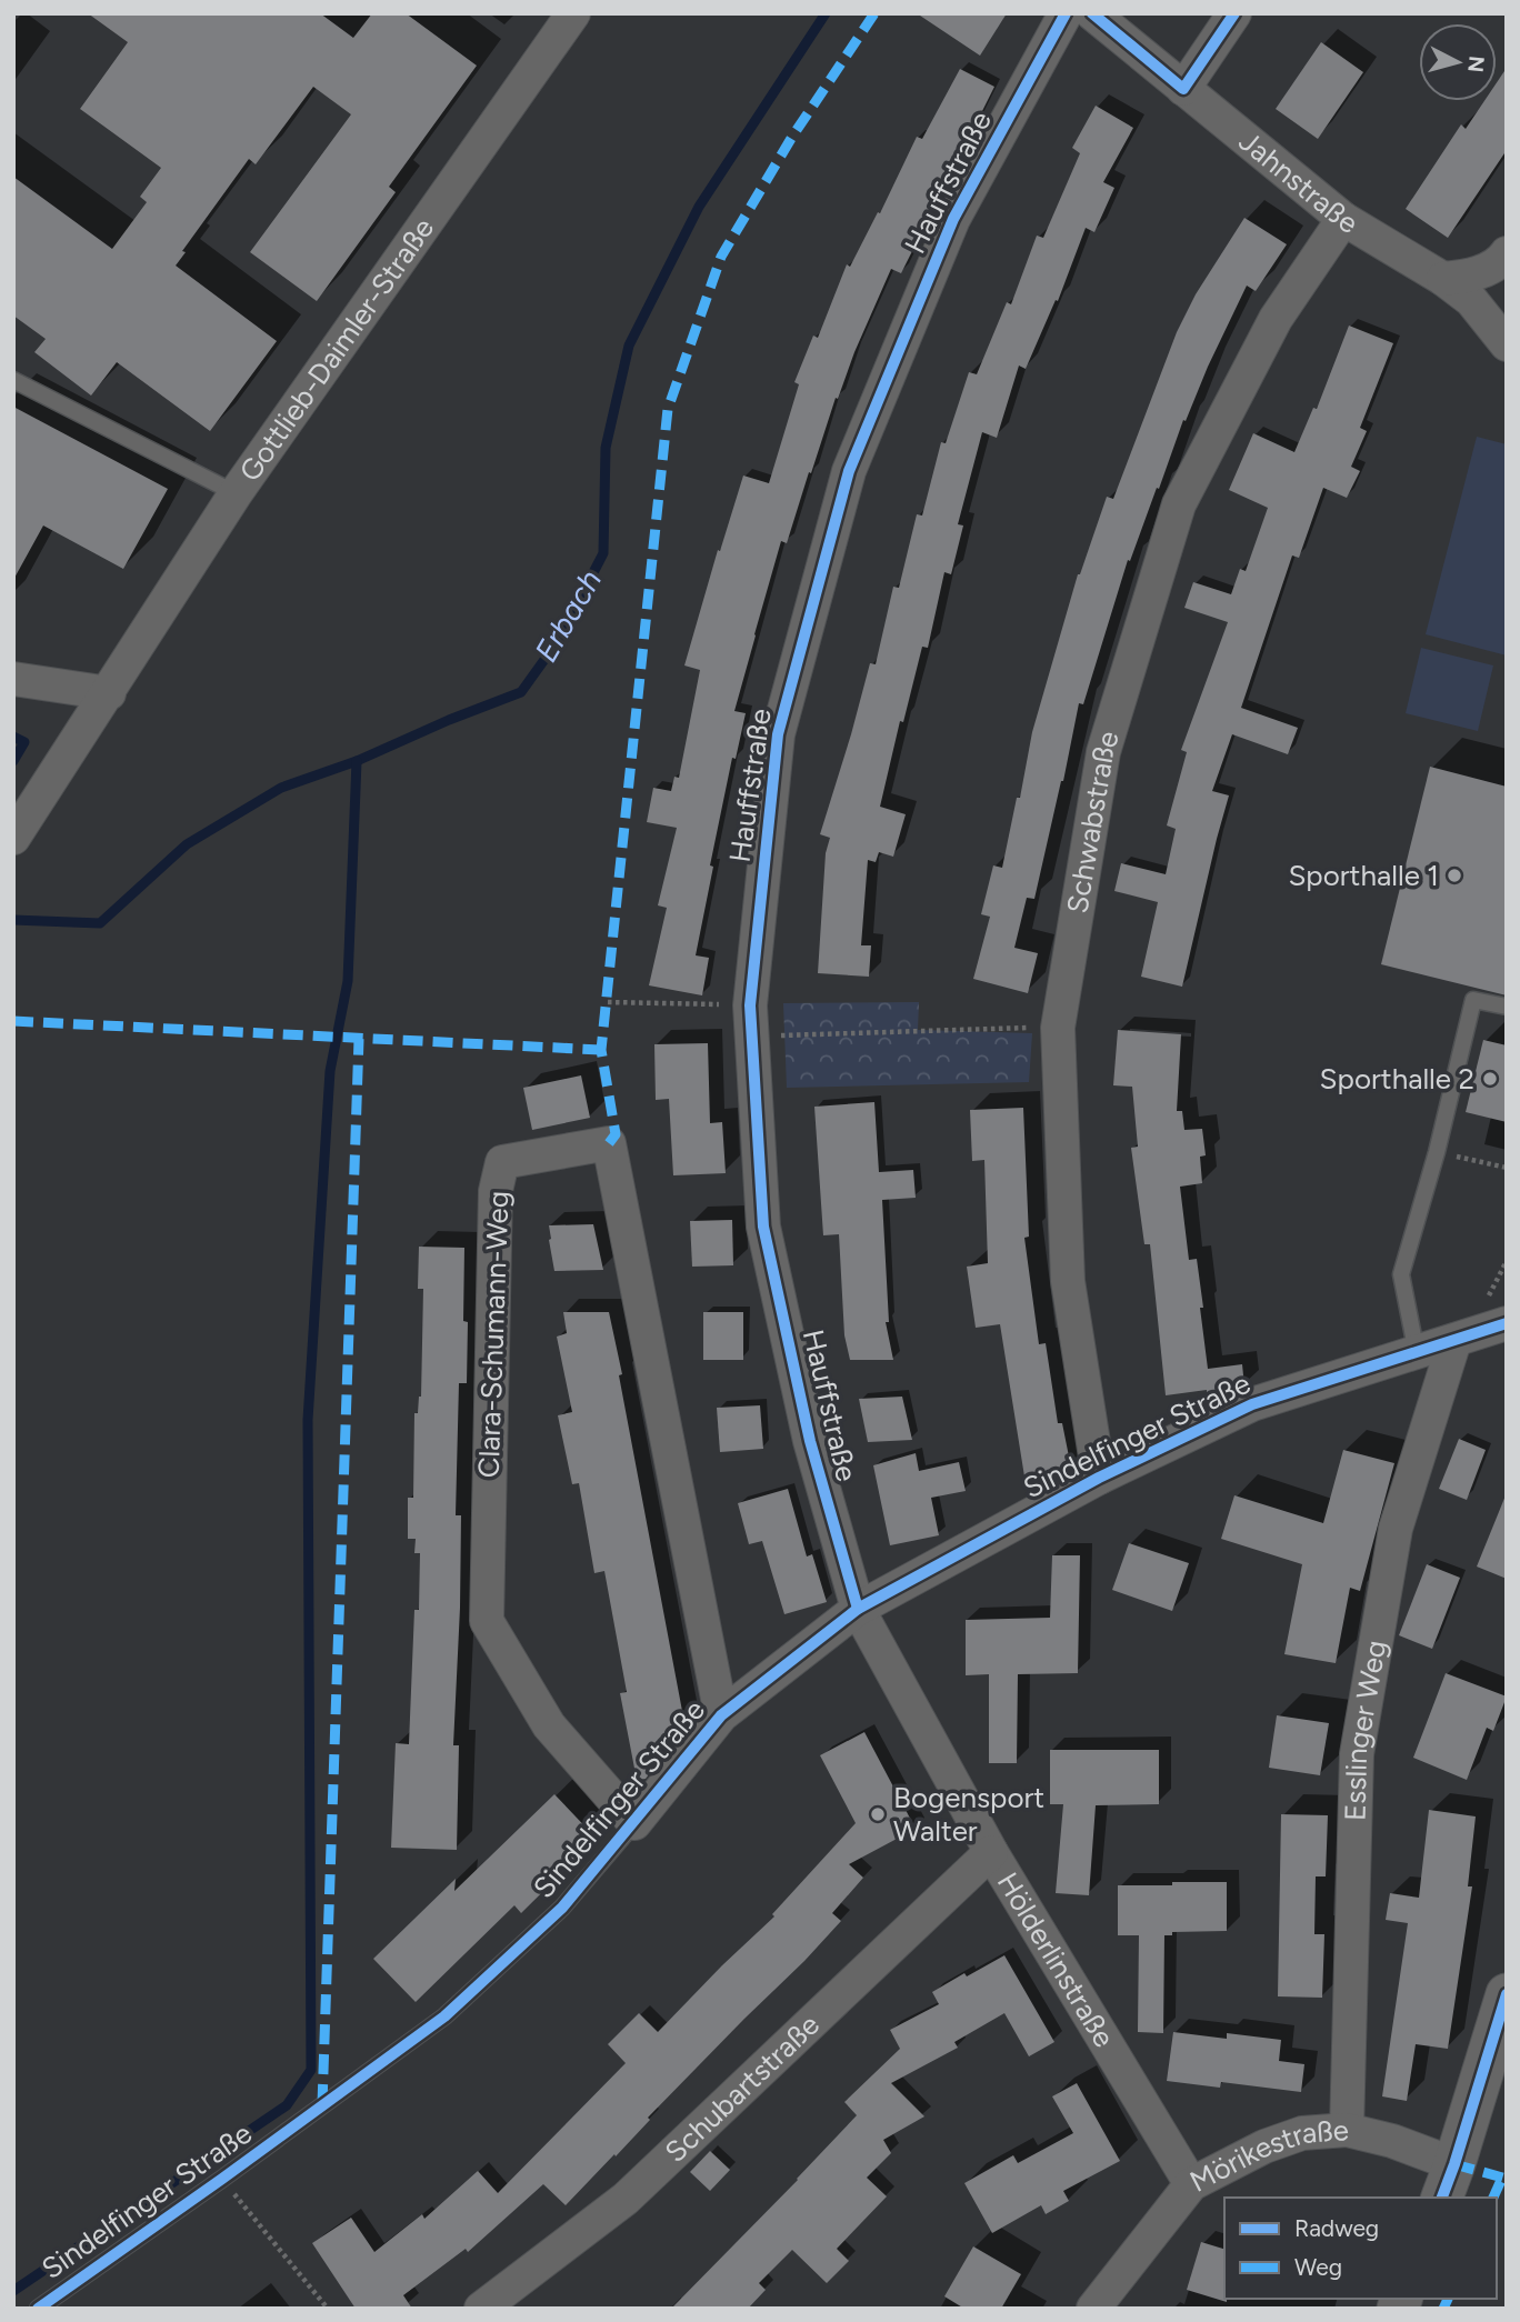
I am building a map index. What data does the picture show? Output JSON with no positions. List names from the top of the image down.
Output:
{
  "streets": {
    "street": [
      "Jahnstraße",
      "Hauffstraße",
      "Gottlieb-Daimler-Straße",
      "Schwabstraße",
      "Clara-Schumann-Weg",
      "Sindelfinger Straße",
      "Esslinger Weg",
      "Hölderlinstraße",
      "Schubartstraße",
      "Mörikestraße"
    ]
  },
  "crossings": [
    ["Jahnstraße", "Schwabstraße"],
    ["Hauffstraße", "Sindelfinger Straße"],
    ["Hauffstraße", "Hölderlinstraße"],
    ["Schwabstraße", "Sindelfinger Straße"],
    ["Clara-Schumann-Weg", "Sindelfinger Straße"],
    ["Sindelfinger Straße", "Esslinger Weg"],
    ["Sindelfinger Straße", "Hölderlinstraße"],
    ["Esslinger Weg", "Mörikestraße"],
    ["Hölderlinstraße", "Schubartstraße"],
    ["Hölderlinstraße", "Mörikestraße"]
  ],
  "water": ["Erbach"],
  "places": ["Sporthalle 1", "Sporthalle 2", "Bogensport Walter"],
  "legend": ["Radweg", "Weg"],
  "north": "right"
}
